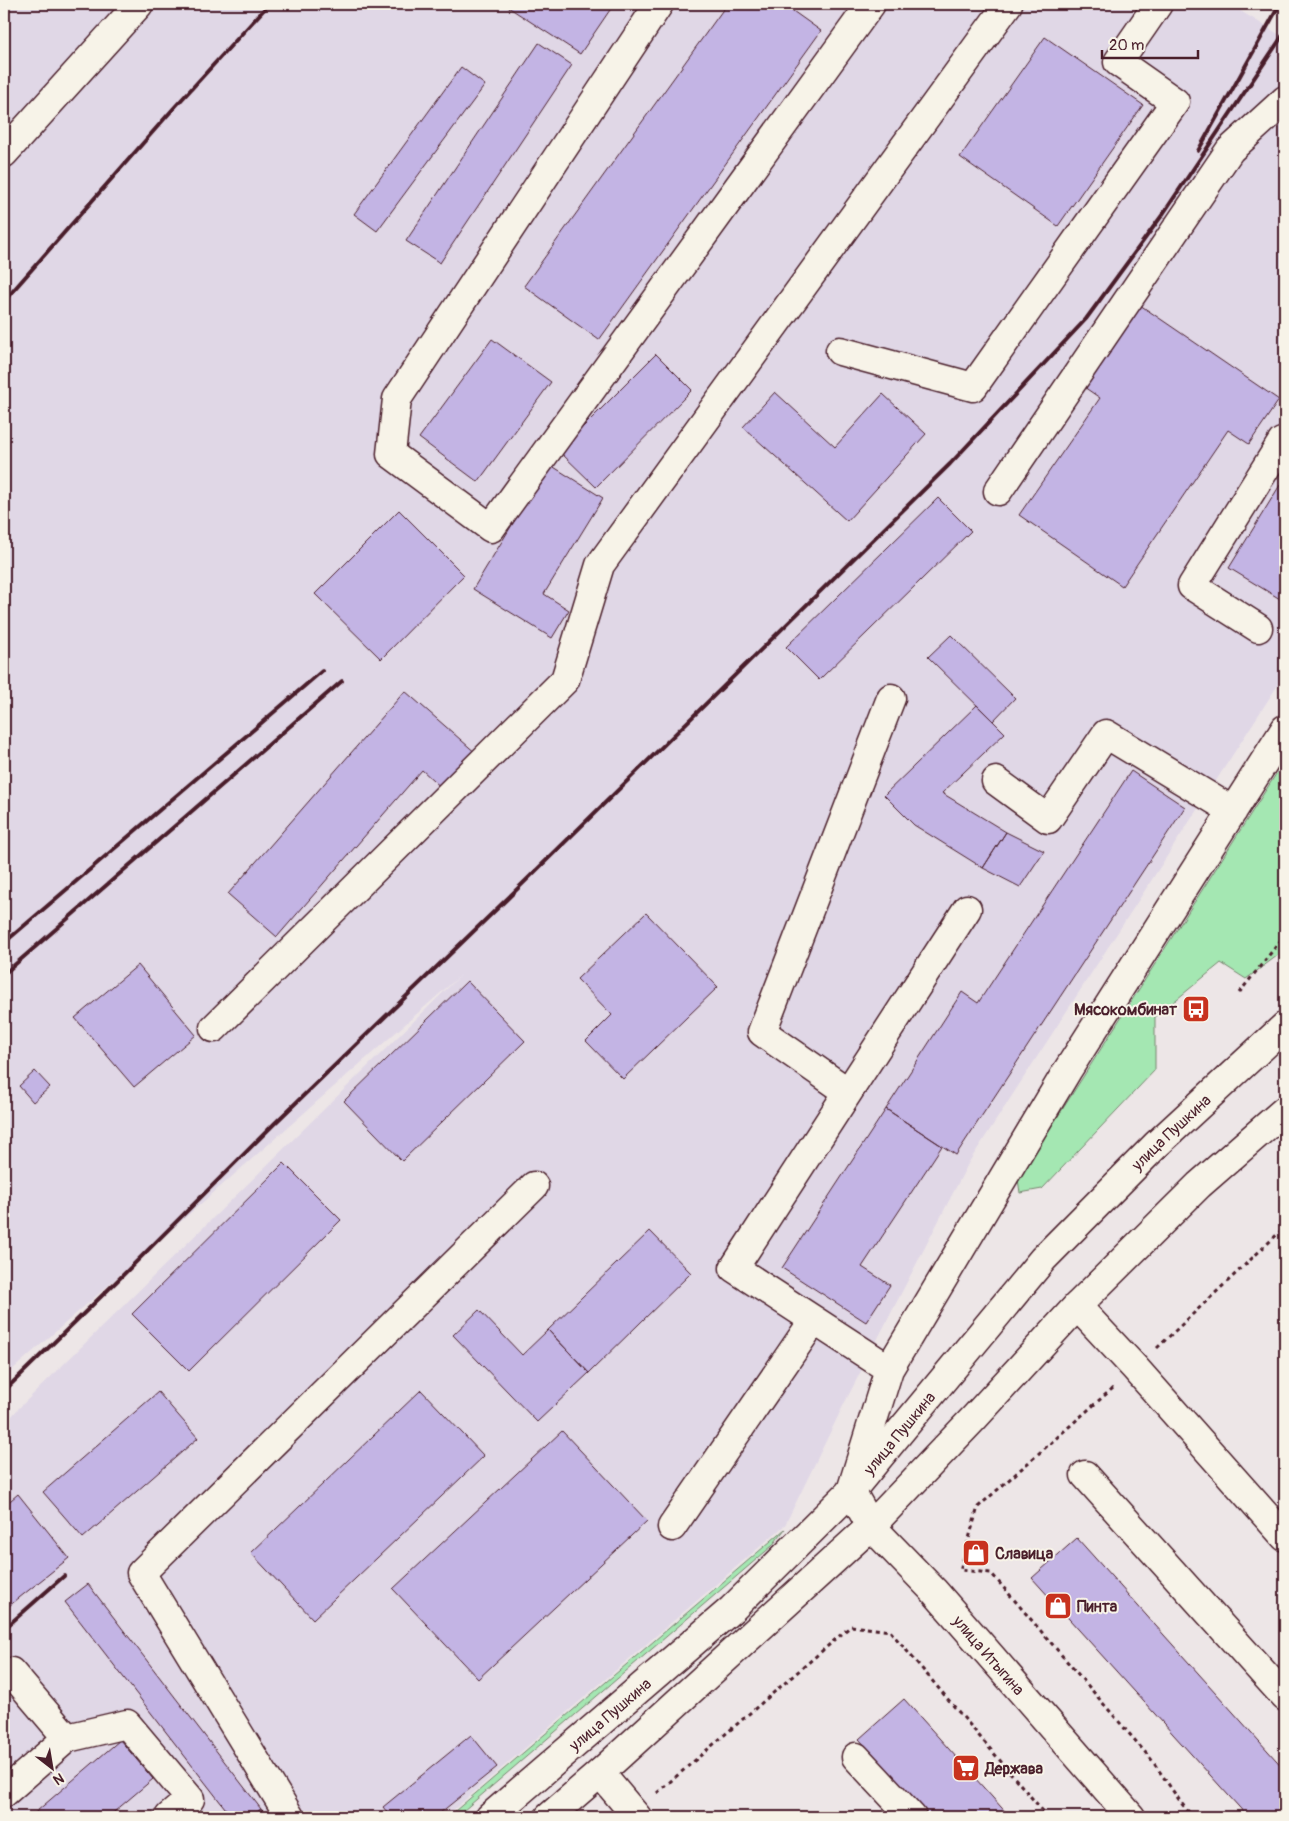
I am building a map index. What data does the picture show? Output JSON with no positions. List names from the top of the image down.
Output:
{
  "streets": {
    "main road": ["улица Пушкина", "улица Итыгина"]
  },
  "crossings": [
    ["улица Пушкина", "улица Итыгина"]
  ],
  "places": {
    "bus stop": ["Мясокомбинат"],
    "shop": ["Славица", "Пинта"],
    "supermarket": ["Держава"]
  },
  "scale_bar": "20 m",
  "north": "bottom right"
}
